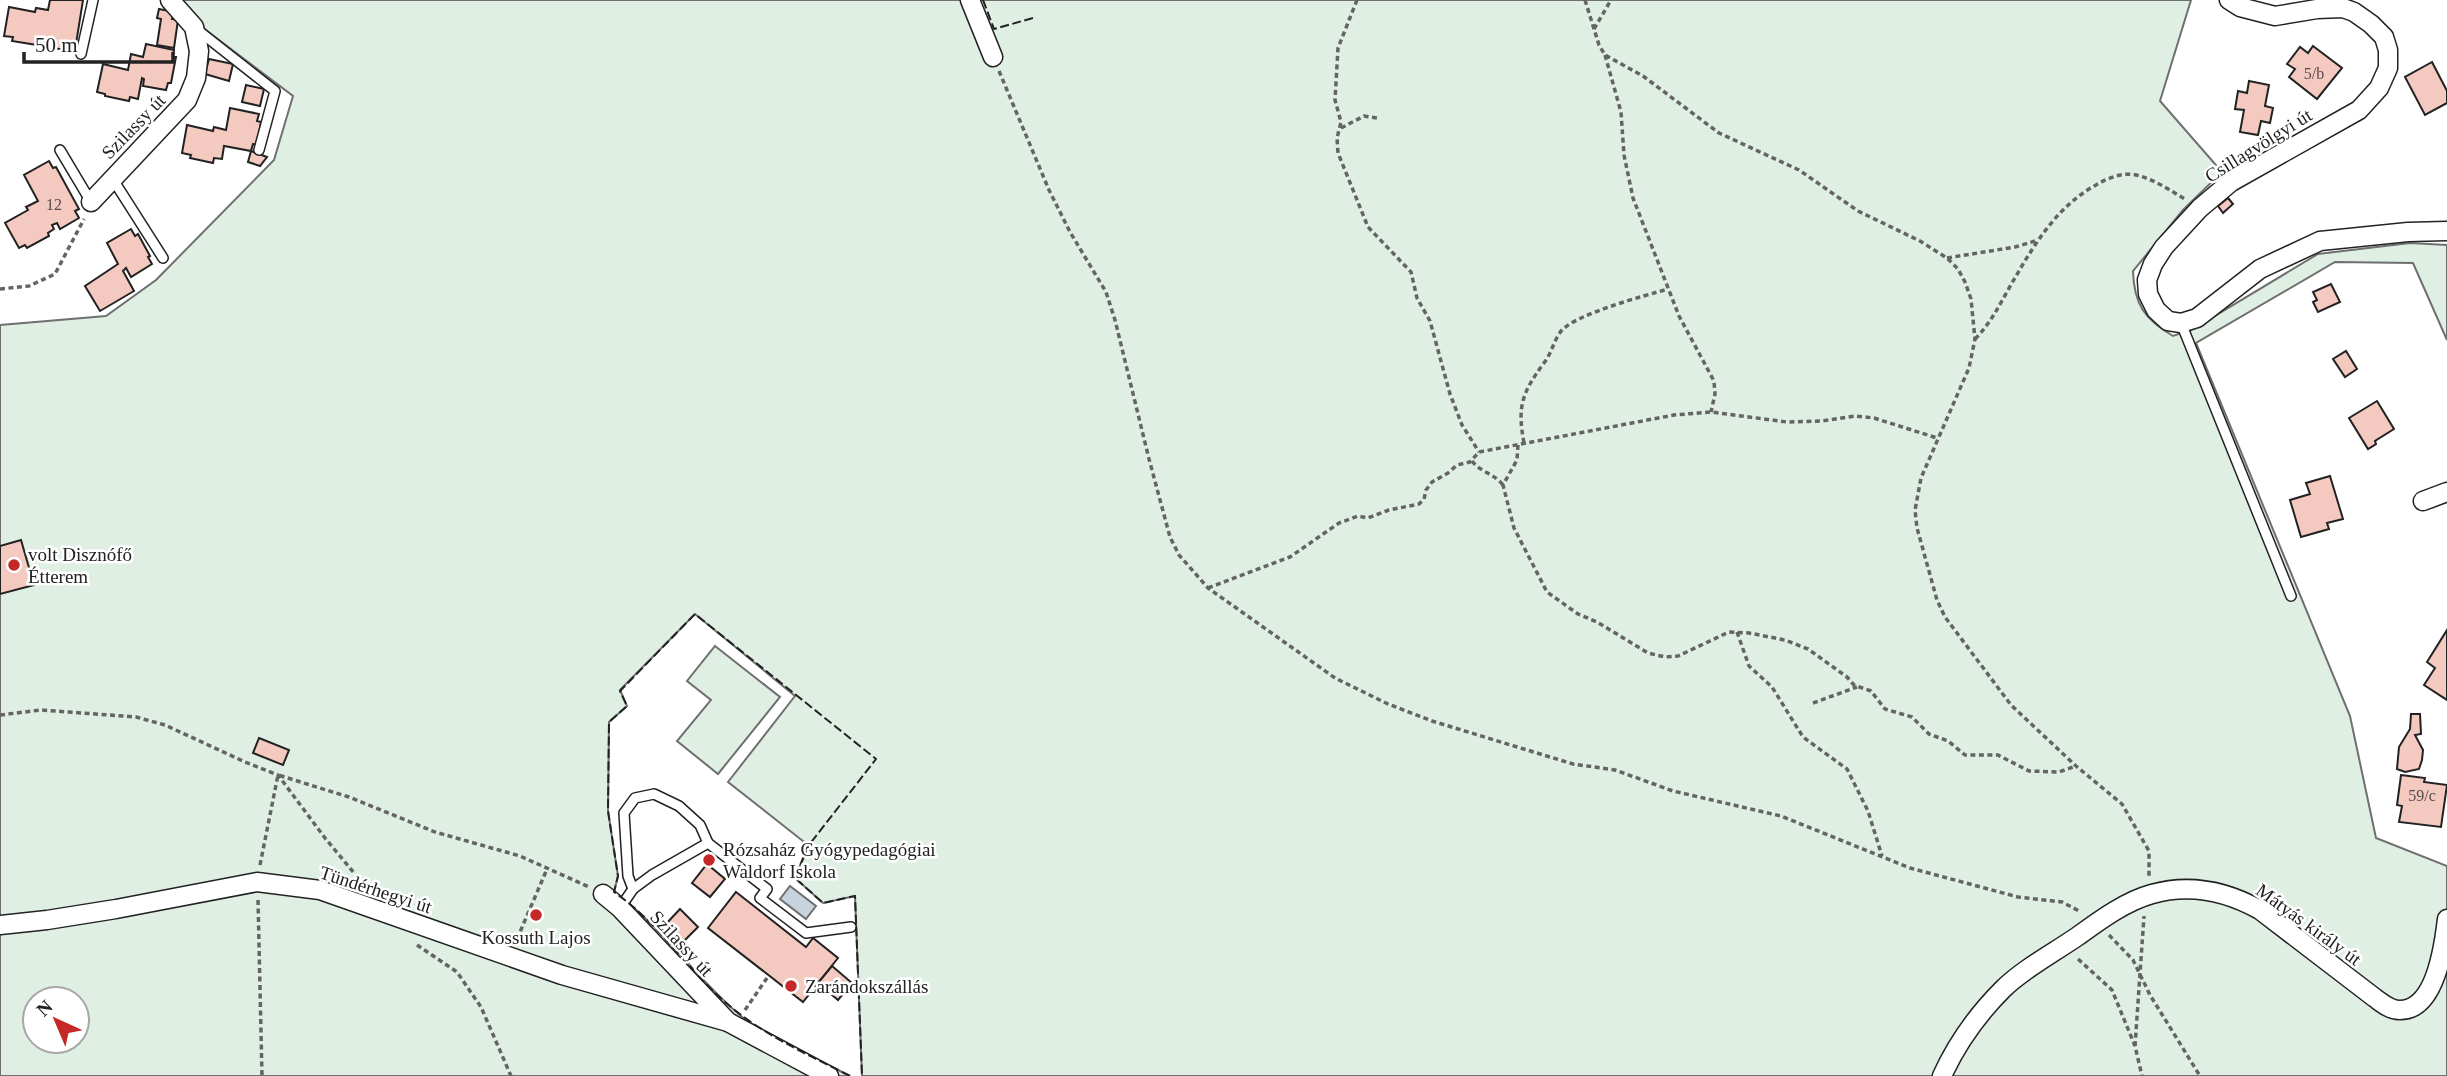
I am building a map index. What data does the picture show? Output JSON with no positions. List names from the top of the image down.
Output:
{
  "streets": {
    "street": [
      "Szilassy út",
      "Csillagvölgyi út",
      "Tündérhegyi út",
      "Mátyás király út"
    ]
  },
  "crossings": [
    ["Szilassy út", "Tündérhegyi út"]
  ],
  "places": [
    "volt Disznófő Étterem",
    "Rózsaház Gyógypedagógiai Waldorf Iskola",
    "Kossuth Lajos",
    "Zarándokszállás"
  ],
  "house_numbers": ["5/b", "12", "59/c"],
  "scale_bar": "50 m",
  "north": "top left"
}
